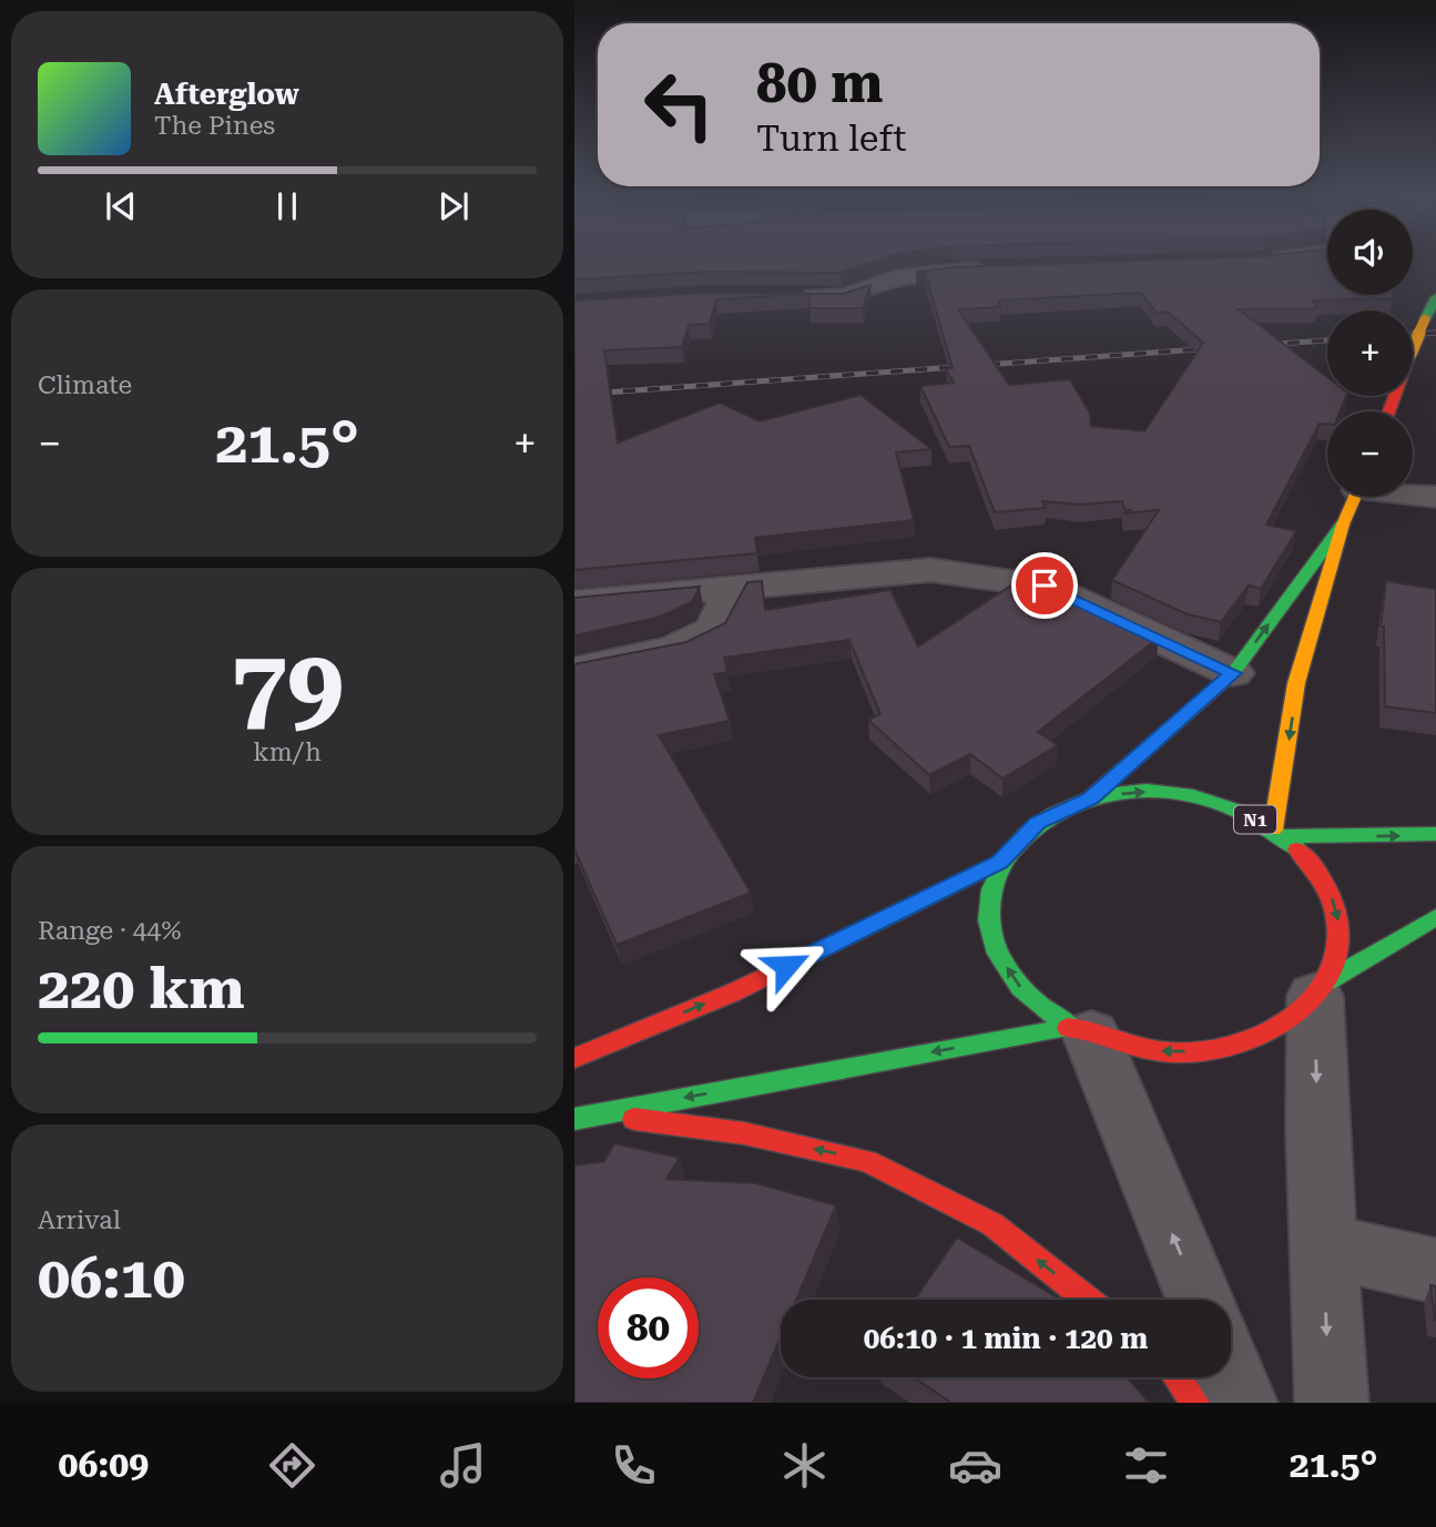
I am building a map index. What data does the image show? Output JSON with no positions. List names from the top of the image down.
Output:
{
  "streets": {
    "main road": ["N1"]
  },
  "page": {
    "turn": ["80 m", "Turn left"],
    "song": ["Afterglow", "The Pines"],
    "map_buttons": ["+", "−"],
    "tile": [
      "Climate",
      ["79", "km/h"],
      ["Range · 44%", "220 km"],
      ["Arrival", "06:10"]
    ],
    "heat": ["−", "21.5°", "+"],
    "limit": "80",
    "trip": "06:10 · 1 min · 120 m",
    "tabs": ["06:09", "21.5°"]
  }
}
